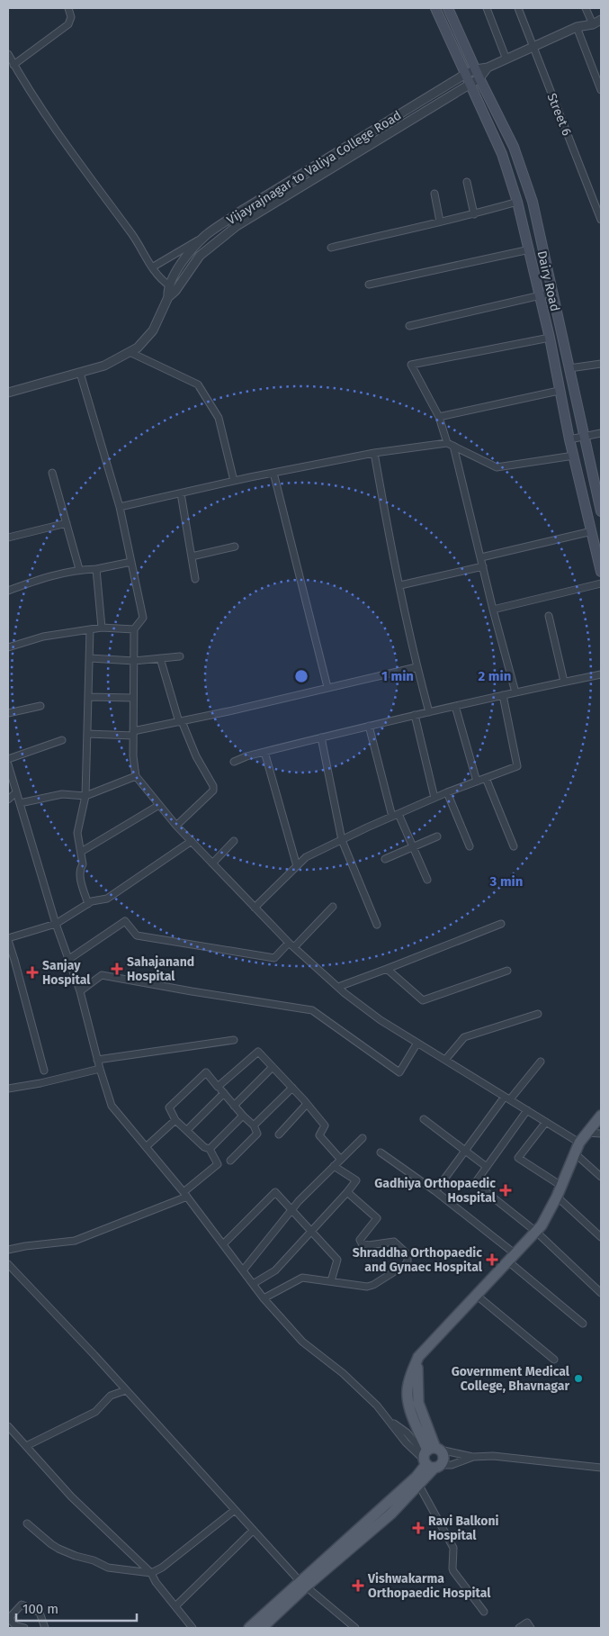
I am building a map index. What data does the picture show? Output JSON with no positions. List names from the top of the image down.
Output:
{
  "streets": {
    "main road": ["Dairy Road"],
    "street": ["Street 6", "Vijayrajnagar to Valiya College Road"]
  },
  "crossings": [
    ["Street 6", "Vijayrajnagar to Valiya College Road"],
    ["Vijayrajnagar to Valiya College Road", "Dairy Road"]
  ],
  "places": {
    "health": [
      "Sahajanand Hospital",
      "Sanjay Hospital",
      "Gadhiya Orthopaedic Hospital",
      "Shraddha Orthopaedic and Gynaec Hospital",
      "Ravi Balkoni Hospital",
      "Vishwakarma Orthopaedic Hospital"
    ],
    "other": ["Government Medical College, Bhavnagar"]
  },
  "scale_bar": "100 m",
  "rings": ["1 min", "2 min", "3 min"]
}
